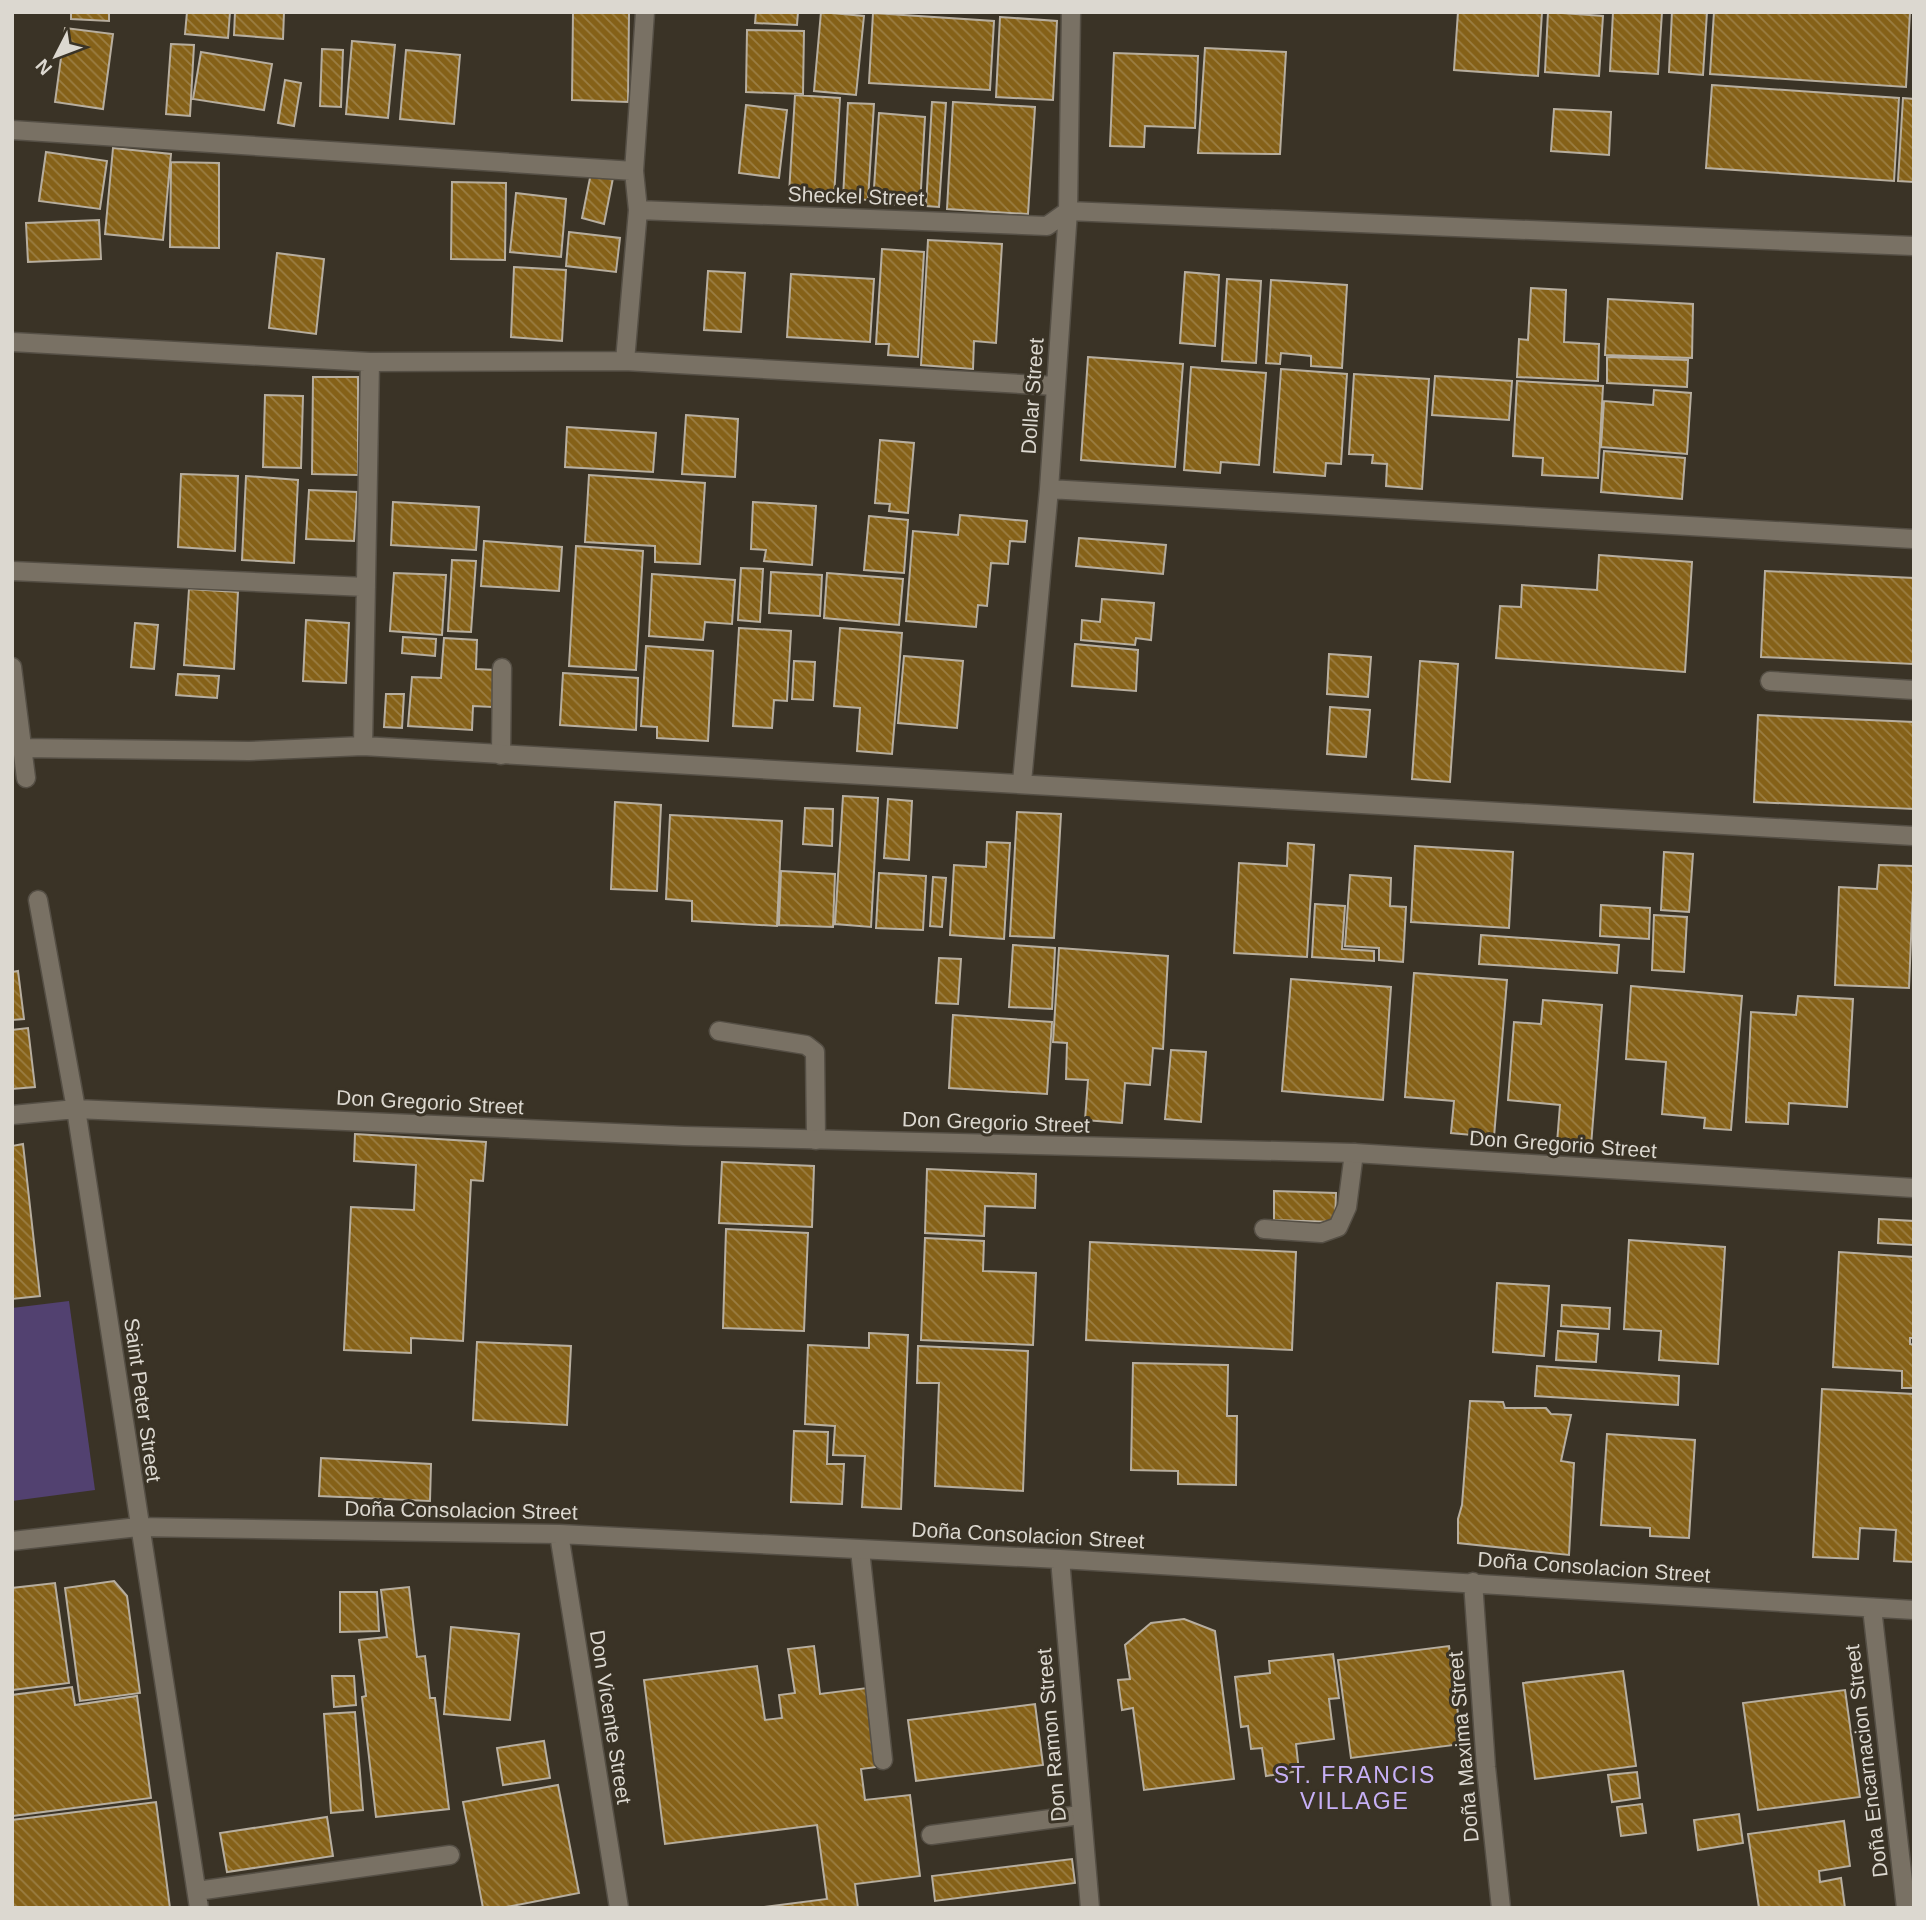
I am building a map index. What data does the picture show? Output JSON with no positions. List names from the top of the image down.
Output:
{
  "streets": {
    "street": [
      "Sheckel Street",
      "Dollar Street",
      "Don Gregorio Street",
      "Saint Peter Street",
      "Doña Consolacion Street",
      "Don Vicente Street",
      "Don Ramon Street",
      "Doña Maxima Street",
      "Doña Encarnacion Street"
    ]
  },
  "crossings": [
    ["Sheckel Street", "Dollar Street"],
    ["Don Gregorio Street", "Saint Peter Street"],
    ["Saint Peter Street", "Doña Consolacion Street"],
    ["Doña Consolacion Street", "Don Vicente Street"],
    ["Doña Consolacion Street", "Don Ramon Street"],
    ["Doña Consolacion Street", "Doña Maxima Street"],
    ["Doña Consolacion Street", "Doña Encarnacion Street"]
  ],
  "districts": ["ST. FRANCIS VILLAGE"],
  "north": "bottom left"
}
